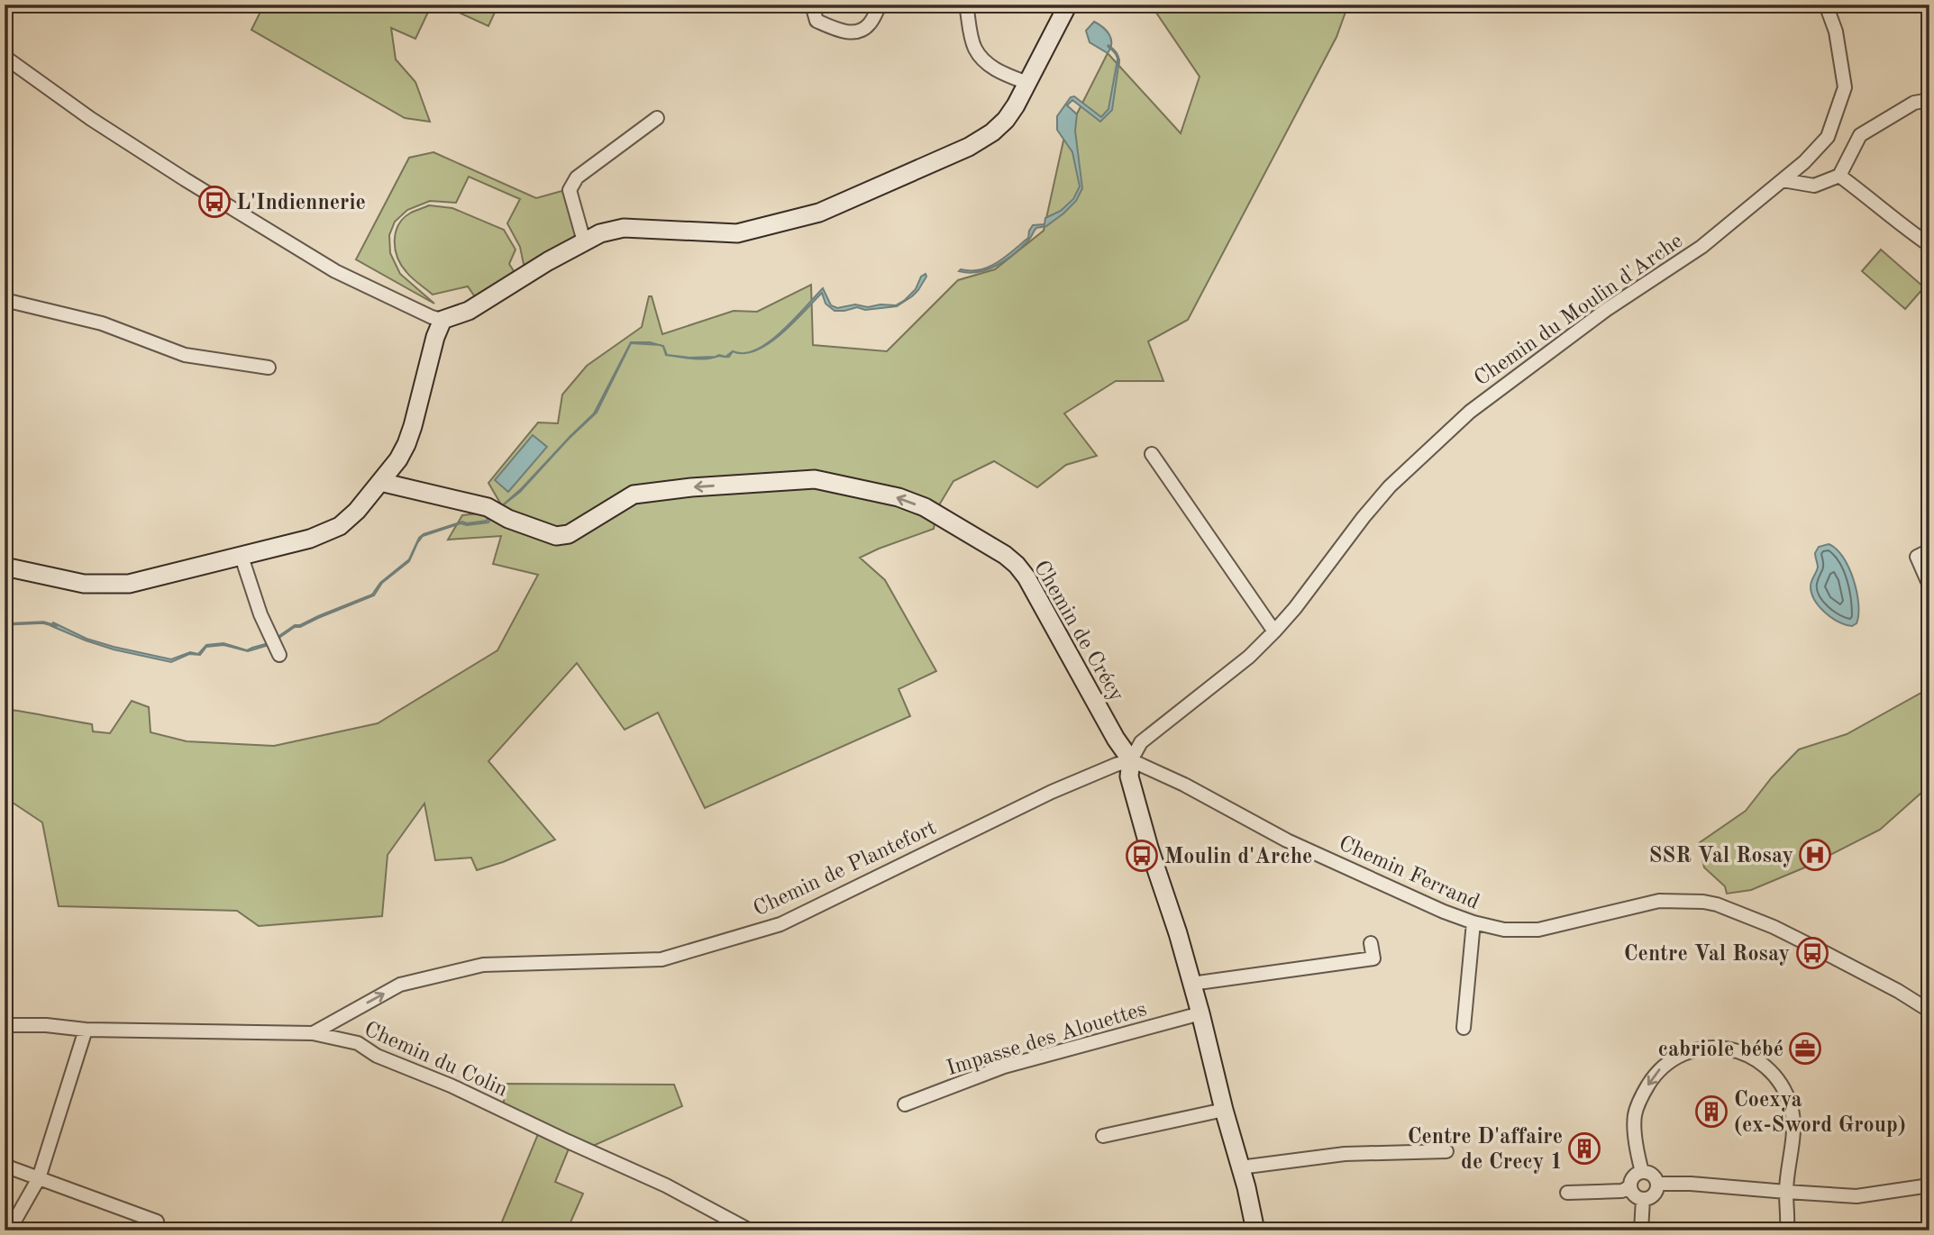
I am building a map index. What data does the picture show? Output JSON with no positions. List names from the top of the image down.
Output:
{
  "streets": {
    "street": [
      "Chemin du Moulin d'Arche",
      "Chemin de Crécy",
      "Chemin de Plantefort",
      "Chemin Ferrand",
      "Impasse des Alouettes",
      "Chemin du Colin"
    ]
  },
  "crossings": [
    ["Chemin du Moulin d'Arche", "Chemin de Crécy"],
    ["Chemin du Moulin d'Arche", "Chemin de Plantefort"],
    ["Chemin du Moulin d'Arche", "Chemin Ferrand"],
    ["Chemin de Crécy", "Chemin de Plantefort"],
    ["Chemin de Crécy", "Chemin Ferrand"],
    ["Chemin de Crécy", "Impasse des Alouettes"],
    ["Chemin de Plantefort", "Chemin Ferrand"],
    ["Chemin de Plantefort", "Chemin du Colin"]
  ],
  "one_way": ["Chemin de Crécy", "Chemin de Plantefort"],
  "places": {
    "bus stop": ["L'Indiennerie", "Moulin d'Arche", "Centre Val Rosay"],
    "hospital": ["SSR Val Rosay"],
    "office": ["cabriole bébé"],
    "building": ["Coexya (ex-Sword Group)", "Centre D'affaire de Crecy 1"]
  }
}
